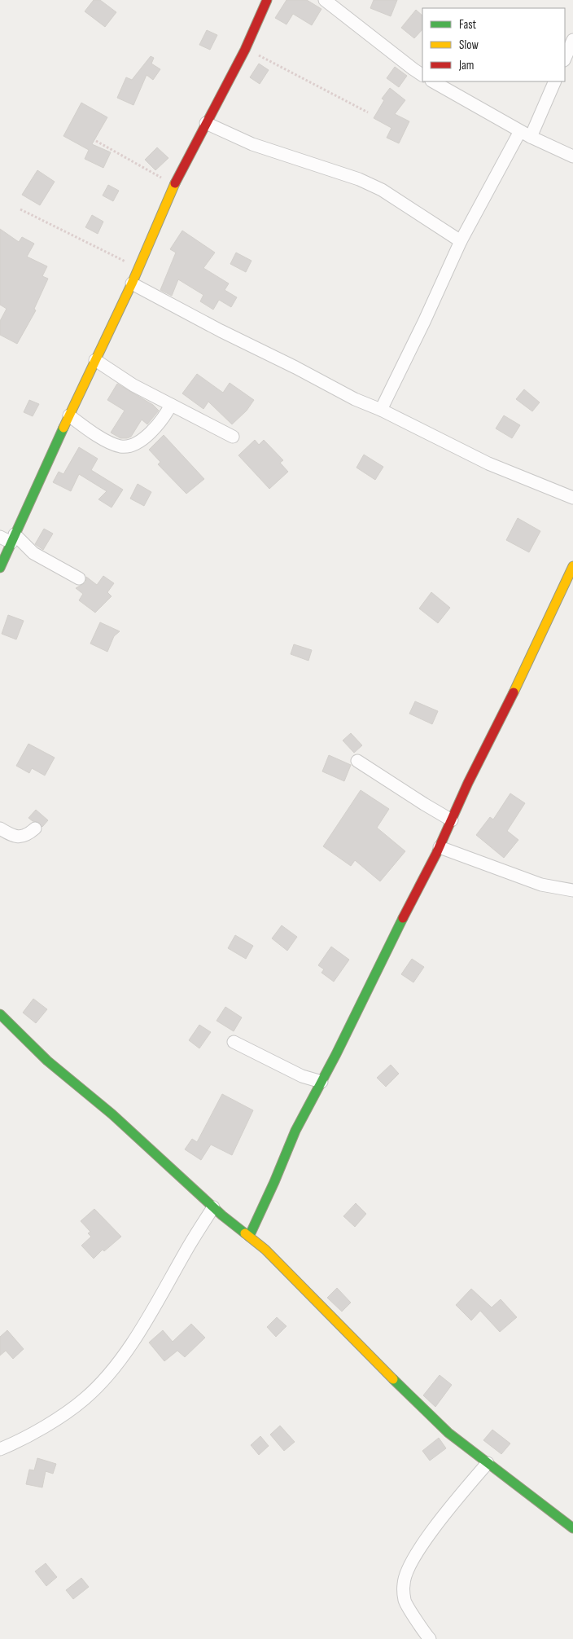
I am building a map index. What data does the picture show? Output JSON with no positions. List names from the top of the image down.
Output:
{
  "legend": ["Fast", "Slow", "Jam"]
}
